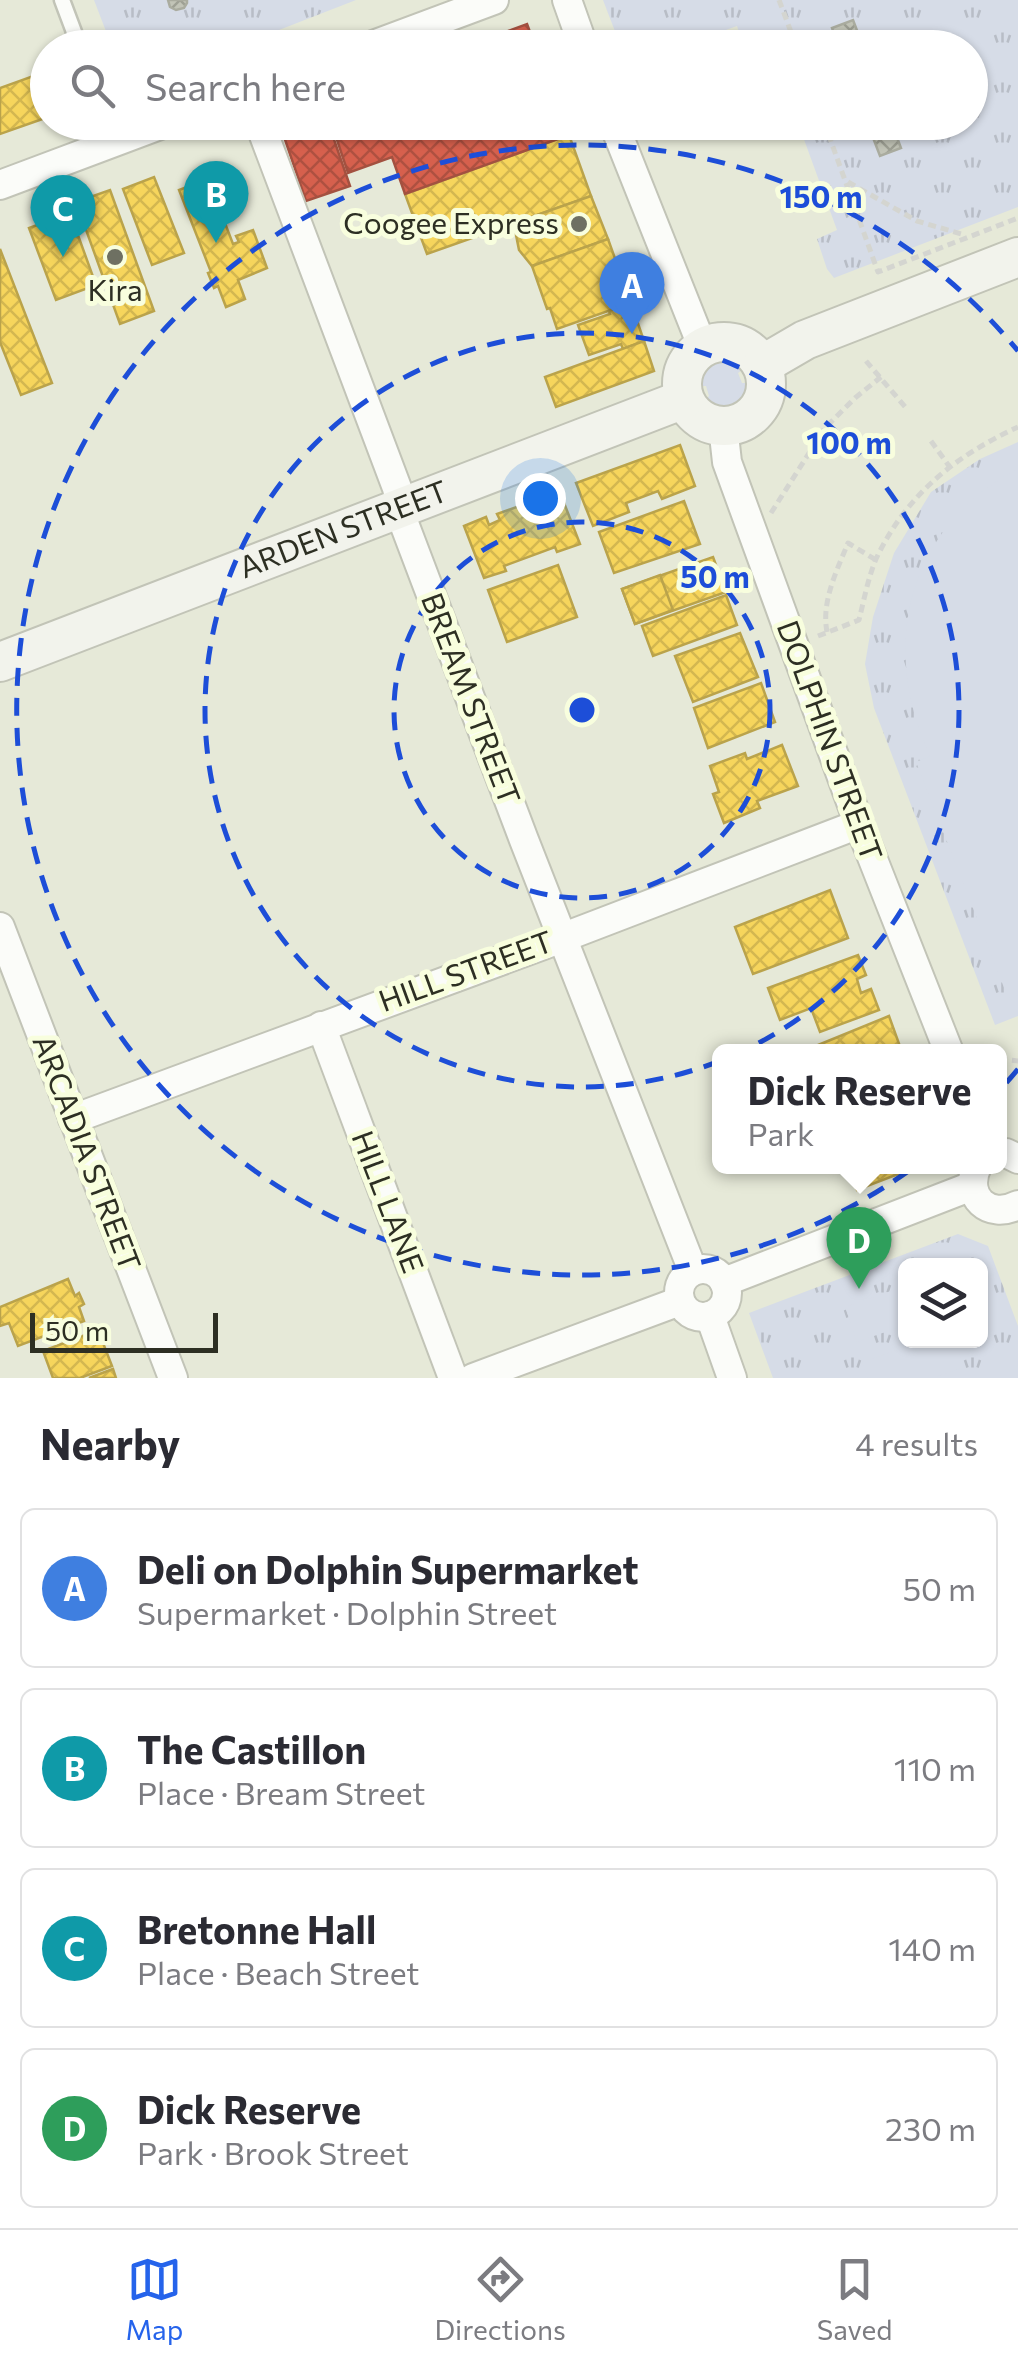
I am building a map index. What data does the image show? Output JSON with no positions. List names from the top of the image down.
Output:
{
  "streets": {
    "main road": ["ARDEN STREET"],
    "street": [
      "BREAM STREET",
      "DOLPHIN STREET",
      "HILL STREET",
      "ARCADIA STREET",
      "HILL LANE"
    ]
  },
  "crossings": [
    ["ARDEN STREET", "BREAM STREET"],
    ["ARDEN STREET", "DOLPHIN STREET"],
    ["BREAM STREET", "HILL STREET"],
    ["DOLPHIN STREET", "HILL STREET"],
    ["HILL STREET", "ARCADIA STREET"],
    ["HILL STREET", "HILL LANE"]
  ],
  "places": ["Coogee Express", "Kira"],
  "scale_bar": "50 m",
  "page": {
    "search": "Search here",
    "pins": [
      "B",
      "C",
      "A",
      "D"
    ],
    "popup": ["Dick Reserve", "Park"],
    "scale": "50 m",
    "heading": ["Nearby", "4 results"],
    "list": [
      {
        "mark": "A",
        "name": "Deli on Dolphin Supermarket",
        "note": "Supermarket · Dolphin Street",
        "value": "50 m"
      },
      {
        "mark": "B",
        "name": "The Castillon",
        "note": "Place · Bream Street",
        "value": "110 m"
      },
      {
        "mark": "C",
        "name": "Bretonne Hall",
        "note": "Place · Beach Street",
        "value": "140 m"
      },
      {
        "mark": "D",
        "name": "Dick Reserve",
        "note": "Park · Brook Street",
        "value": "230 m"
      }
    ],
    "nav": ["Map", "Directions", "Saved"]
  },
  "rings": ["150 m", "100 m", "50 m"]
}
